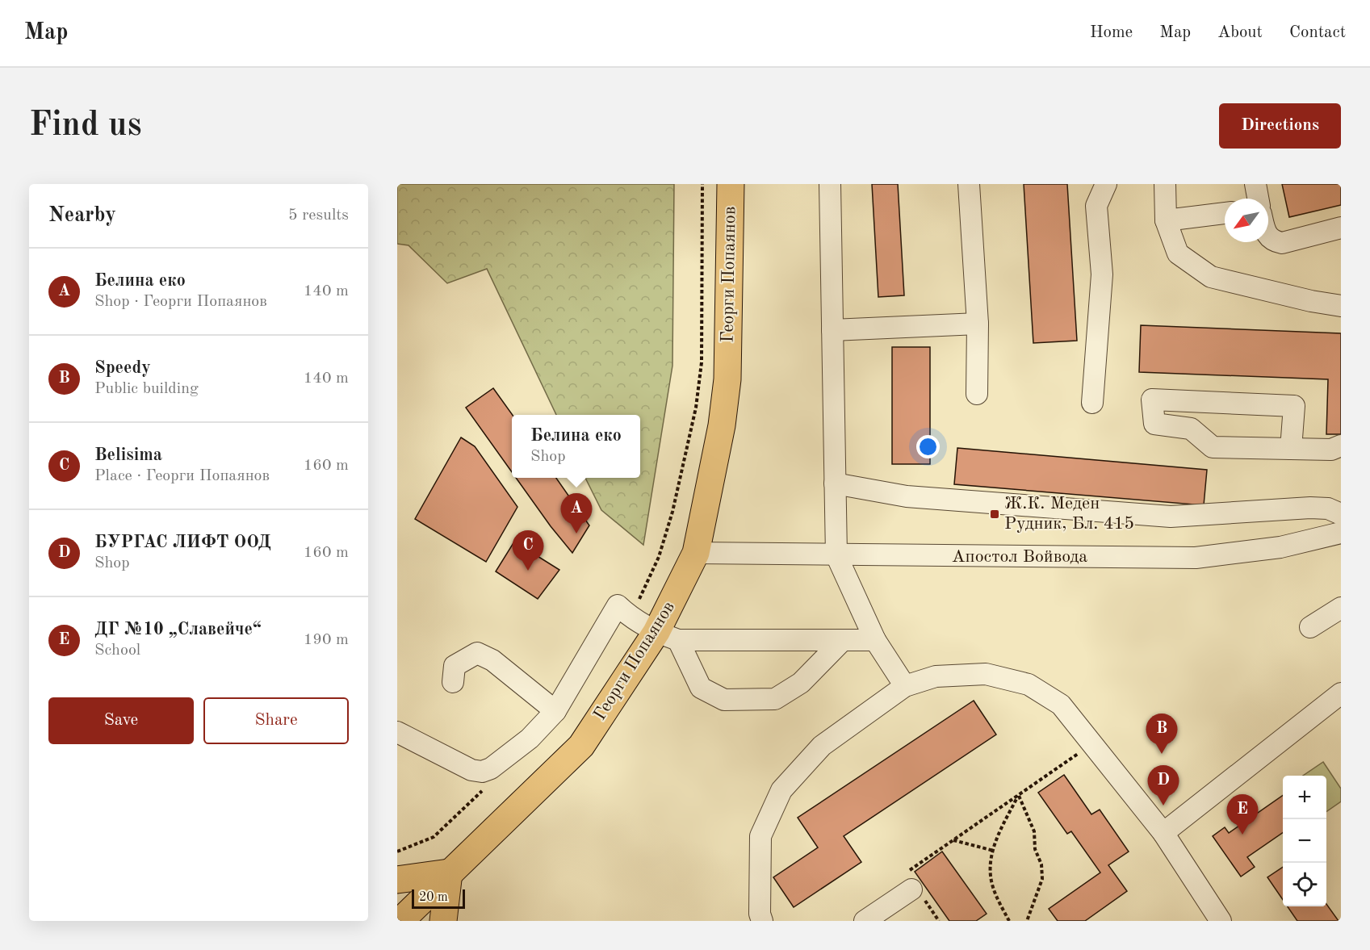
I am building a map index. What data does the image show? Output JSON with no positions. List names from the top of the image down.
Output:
{
  "streets": {
    "main road": ["Георги Попаянов"],
    "street": ["Апостол Войвода"]
  },
  "crossings": [
    ["Георги Попаянов", "Апостол Войвода"]
  ],
  "places": {
    "transit": ["Ж.К. Меден Рудник, Бл. 415"]
  },
  "scale_bar": "20 m",
  "north": "bottom left",
  "page": {
    "header": "Map",
    "nav": [
      "Home",
      "Map",
      "About",
      "Contact"
    ],
    "buttons": [
      "Directions",
      ["Save", "Share"]
    ],
    "title": "Find us",
    "heading": ["Nearby", "5 results"],
    "list": [
      {
        "mark": "A",
        "name": "Белина еко",
        "note": "Shop · Георги Попаянов",
        "value": "140 m"
      },
      {
        "mark": "B",
        "name": "Speedy",
        "note": "Public building",
        "value": "140 m"
      },
      {
        "mark": "C",
        "name": "Belisima",
        "note": "Place · Георги Попаянов",
        "value": "160 m"
      },
      {
        "mark": "D",
        "name": "БУРГАС ЛИФТ ООД",
        "note": "Shop",
        "value": "160 m"
      },
      {
        "mark": "E",
        "name": "ДГ №10 „Славейче“",
        "note": "School",
        "value": "190 m"
      }
    ],
    "popup": ["Белина еко", "Shop"],
    "pins": [
      "A",
      "C",
      "B",
      "D",
      "E"
    ],
    "map_buttons": ["+", "−"],
    "scale": "20 m"
  }
}
